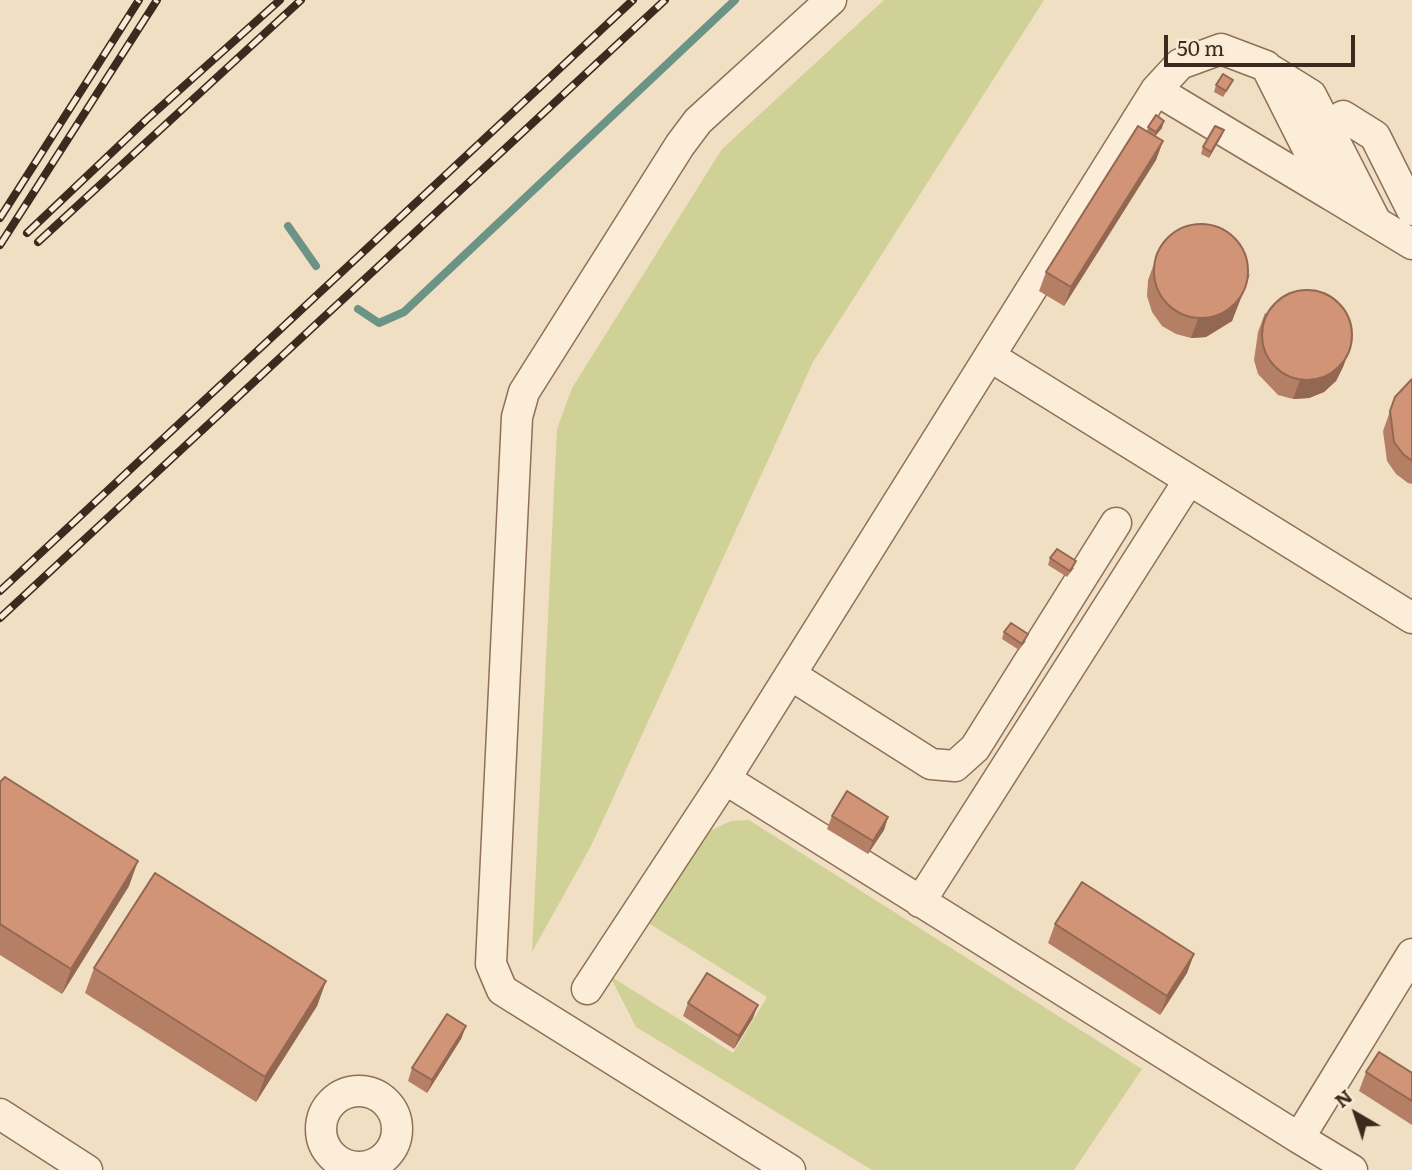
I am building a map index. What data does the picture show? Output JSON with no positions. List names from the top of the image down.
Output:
{
  "scale_bar": "50 m",
  "north": "top left"
}
